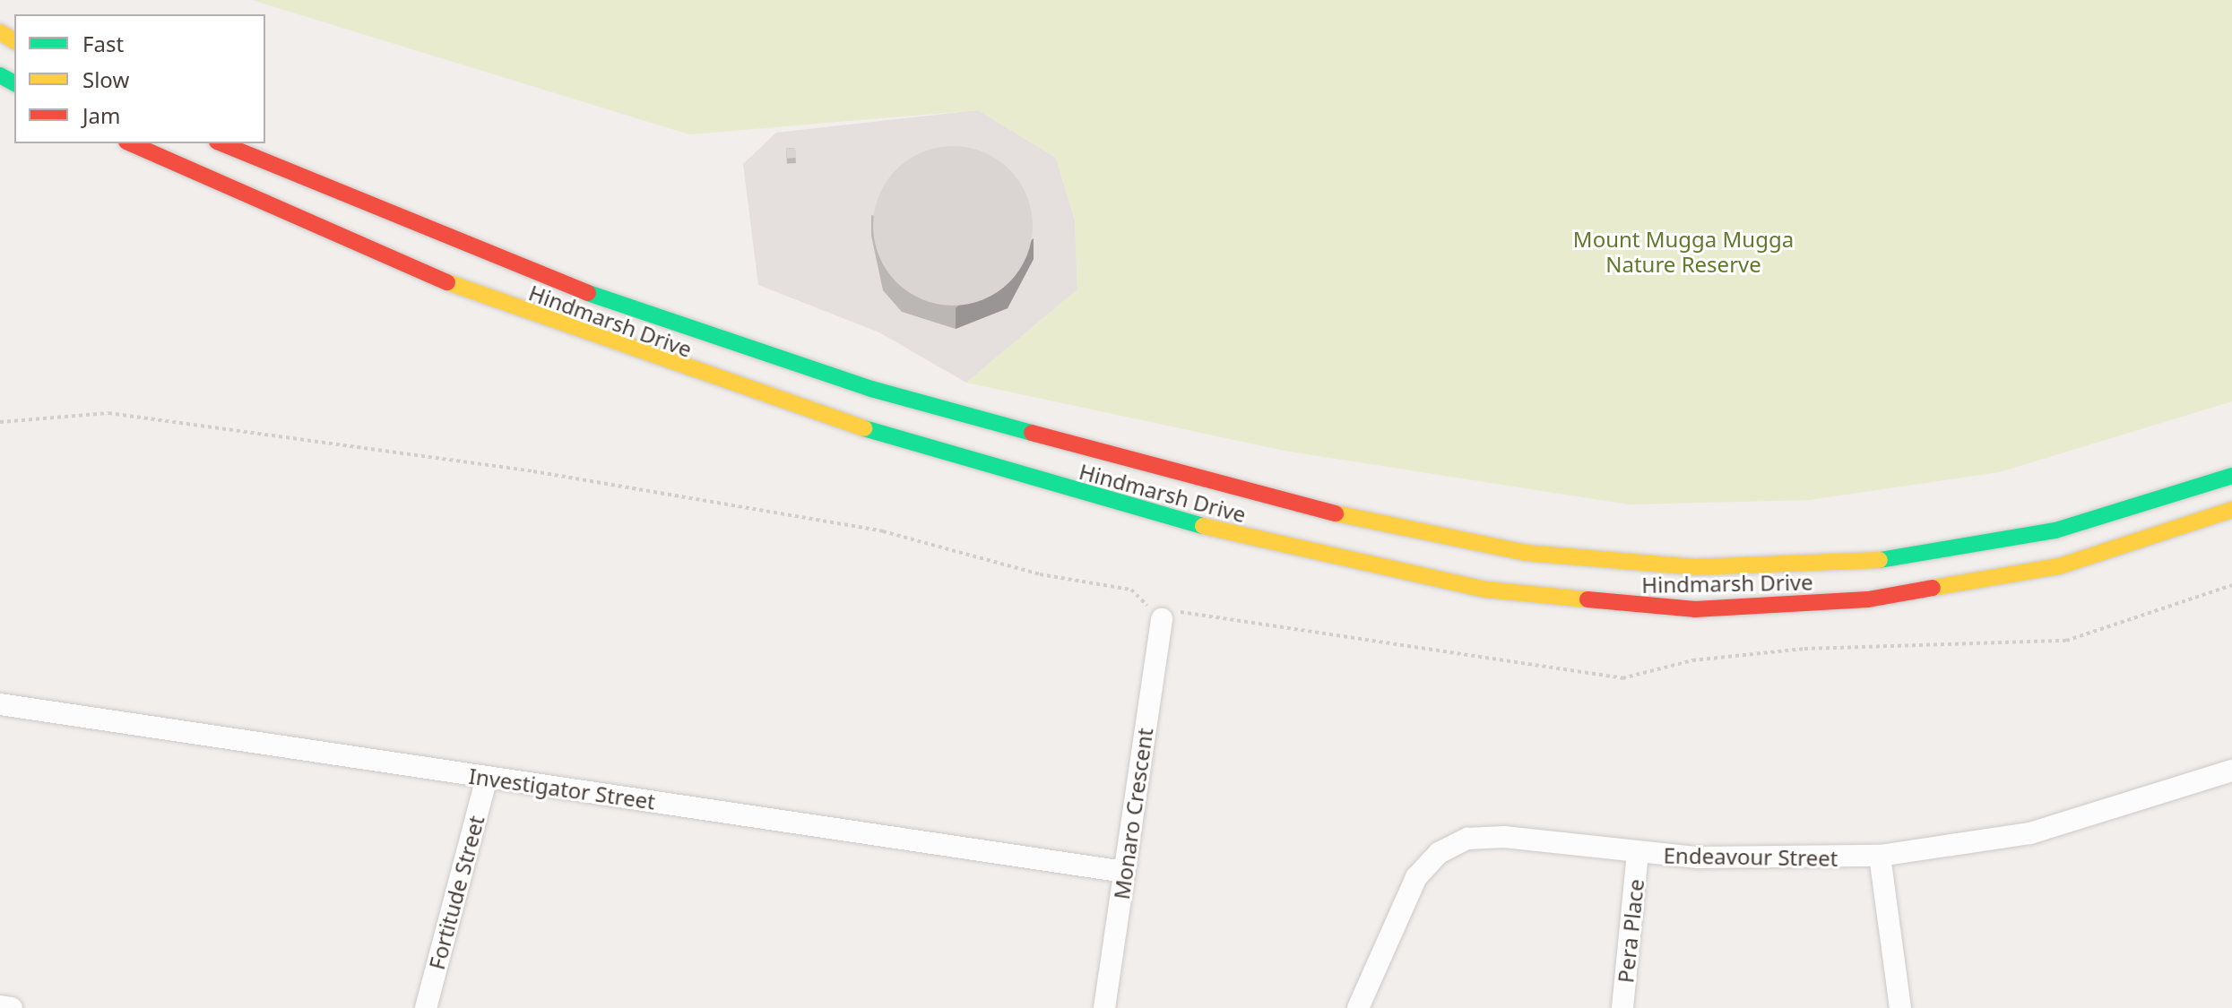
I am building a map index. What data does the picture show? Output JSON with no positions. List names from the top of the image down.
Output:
{
  "streets": {
    "main road": ["Hindmarsh Drive"],
    "street": [
      "Investigator Street",
      "Monaro Crescent",
      "Endeavour Street",
      "Fortitude Street",
      "Pera Place"
    ]
  },
  "crossings": [
    ["Investigator Street", "Monaro Crescent"],
    ["Investigator Street", "Fortitude Street"],
    ["Endeavour Street", "Pera Place"]
  ],
  "parks": ["Mount Mugga Mugga Nature Reserve"],
  "legend": ["Fast", "Slow", "Jam"]
}
